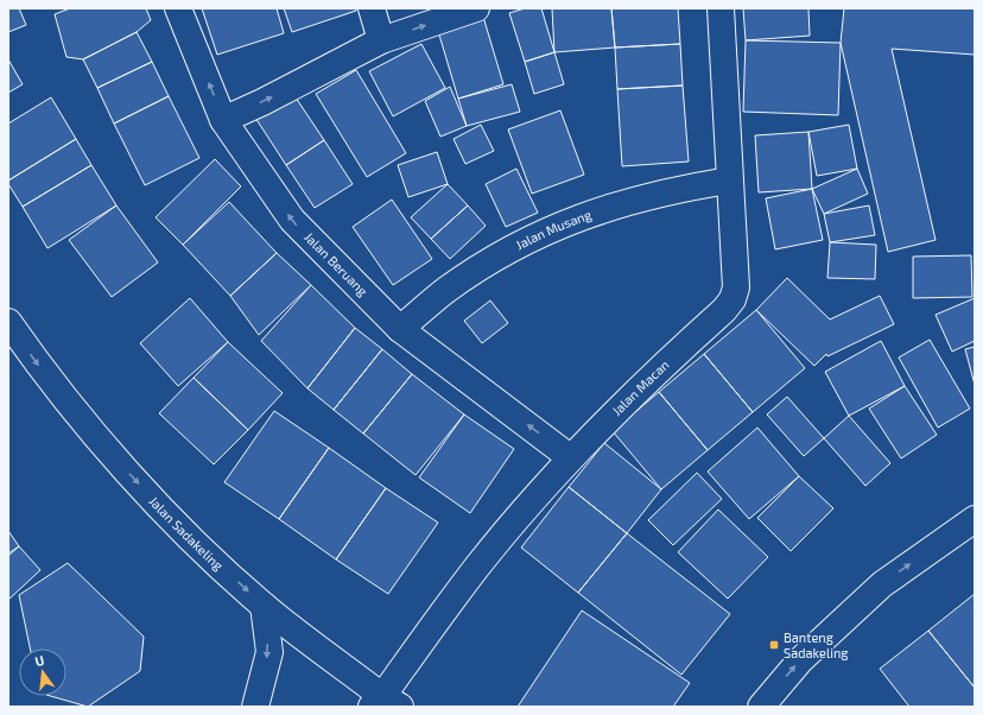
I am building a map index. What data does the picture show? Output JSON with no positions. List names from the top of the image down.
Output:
{
  "streets": {
    "street": [
      "Jalan Musang",
      "Jalan Beruang",
      "Jalan Macan",
      "Jalan Sadakeling"
    ]
  },
  "crossings": [
    ["Jalan Musang", "Jalan Beruang"],
    ["Jalan Musang", "Jalan Macan"],
    ["Jalan Beruang", "Jalan Macan"],
    ["Jalan Macan", "Jalan Sadakeling"]
  ],
  "one_way": ["Jalan Beruang", "Jalan Sadakeling"],
  "places": {
    "transit": ["Banteng Sadakeling"]
  },
  "north": "top"
}
